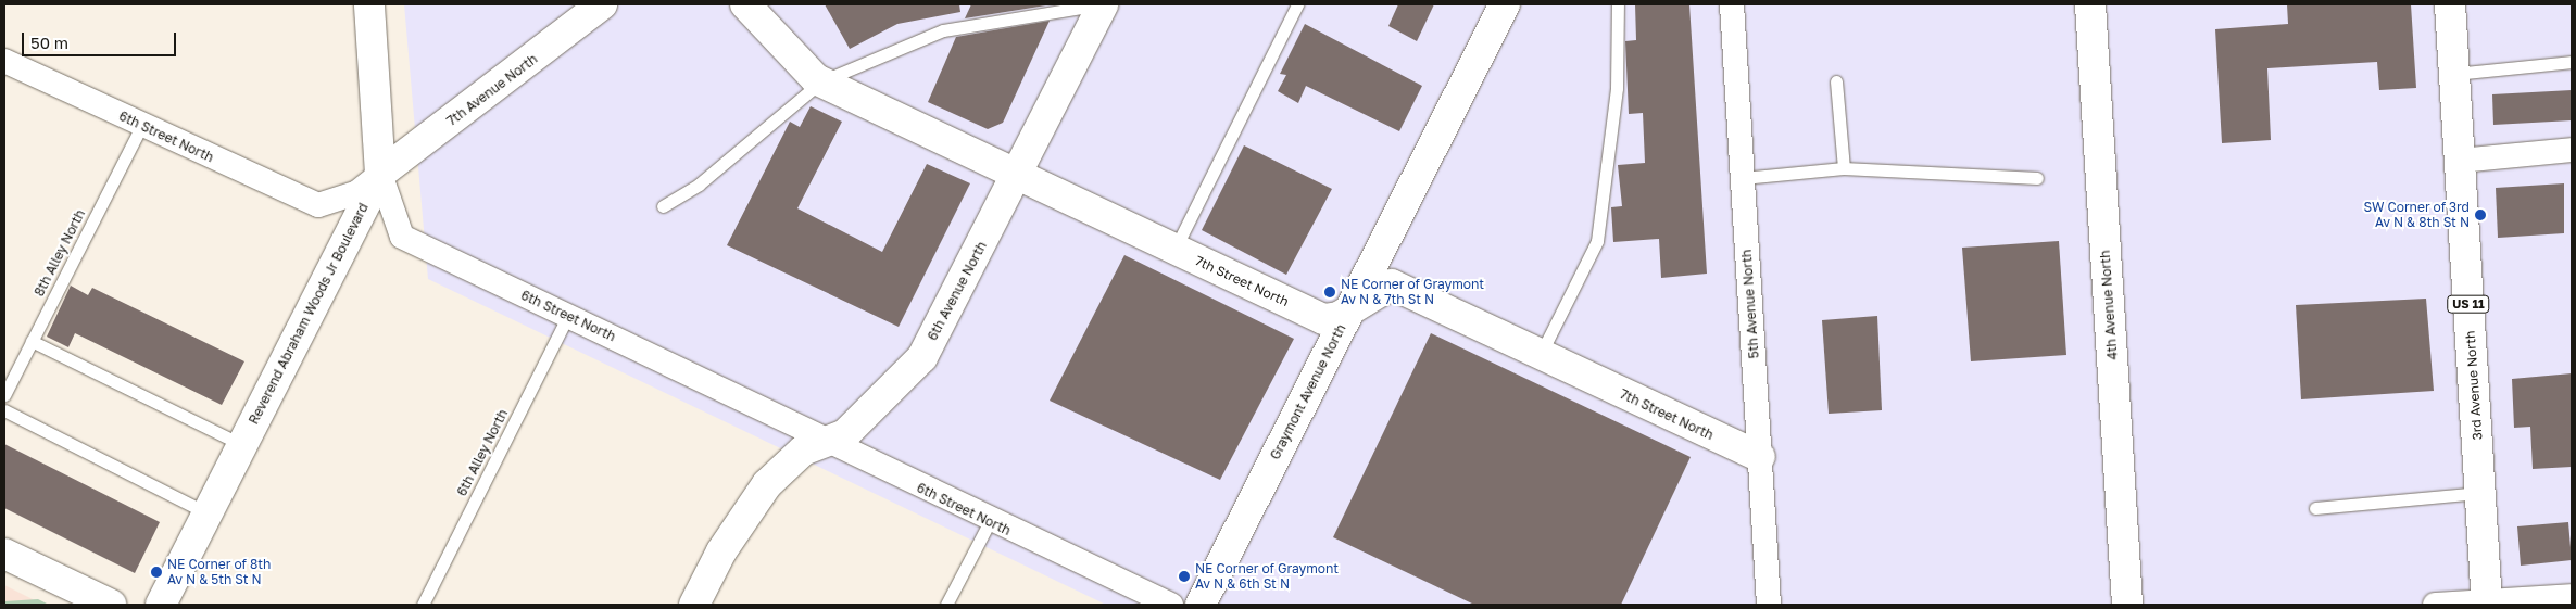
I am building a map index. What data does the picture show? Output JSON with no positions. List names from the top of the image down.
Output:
{
  "streets": {
    "street": [
      "7th Avenue North",
      "6th Street North",
      "7th Street North",
      "6th Avenue North",
      "5th Avenue North",
      "US 11",
      "4th Avenue North",
      "Reverend Abraham Woods Jr Boulevard",
      "3rd Avenue North",
      "Graymont Avenue North"
    ],
    "lane": ["8th Alley North", "6th Alley North"]
  },
  "crossings": [
    ["7th Avenue North", "6th Street North"],
    ["7th Avenue North", "Reverend Abraham Woods Jr Boulevard"],
    ["6th Street North", "8th Alley North"],
    ["6th Street North", "6th Avenue North"],
    ["6th Street North", "Reverend Abraham Woods Jr Boulevard"],
    ["6th Street North", "6th Alley North"],
    ["7th Street North", "6th Avenue North"],
    ["7th Street North", "5th Avenue North"],
    ["7th Street North", "Graymont Avenue North"]
  ],
  "places": [
    "SW Corner of 3rd Av N & 8th St N",
    "NE Corner of Graymont Av N & 7th St N",
    "NE Corner of 8th Av N & 5th St N",
    "NE Corner of Graymont Av N & 6th St N"
  ],
  "scale_bar": "50 m"
}
